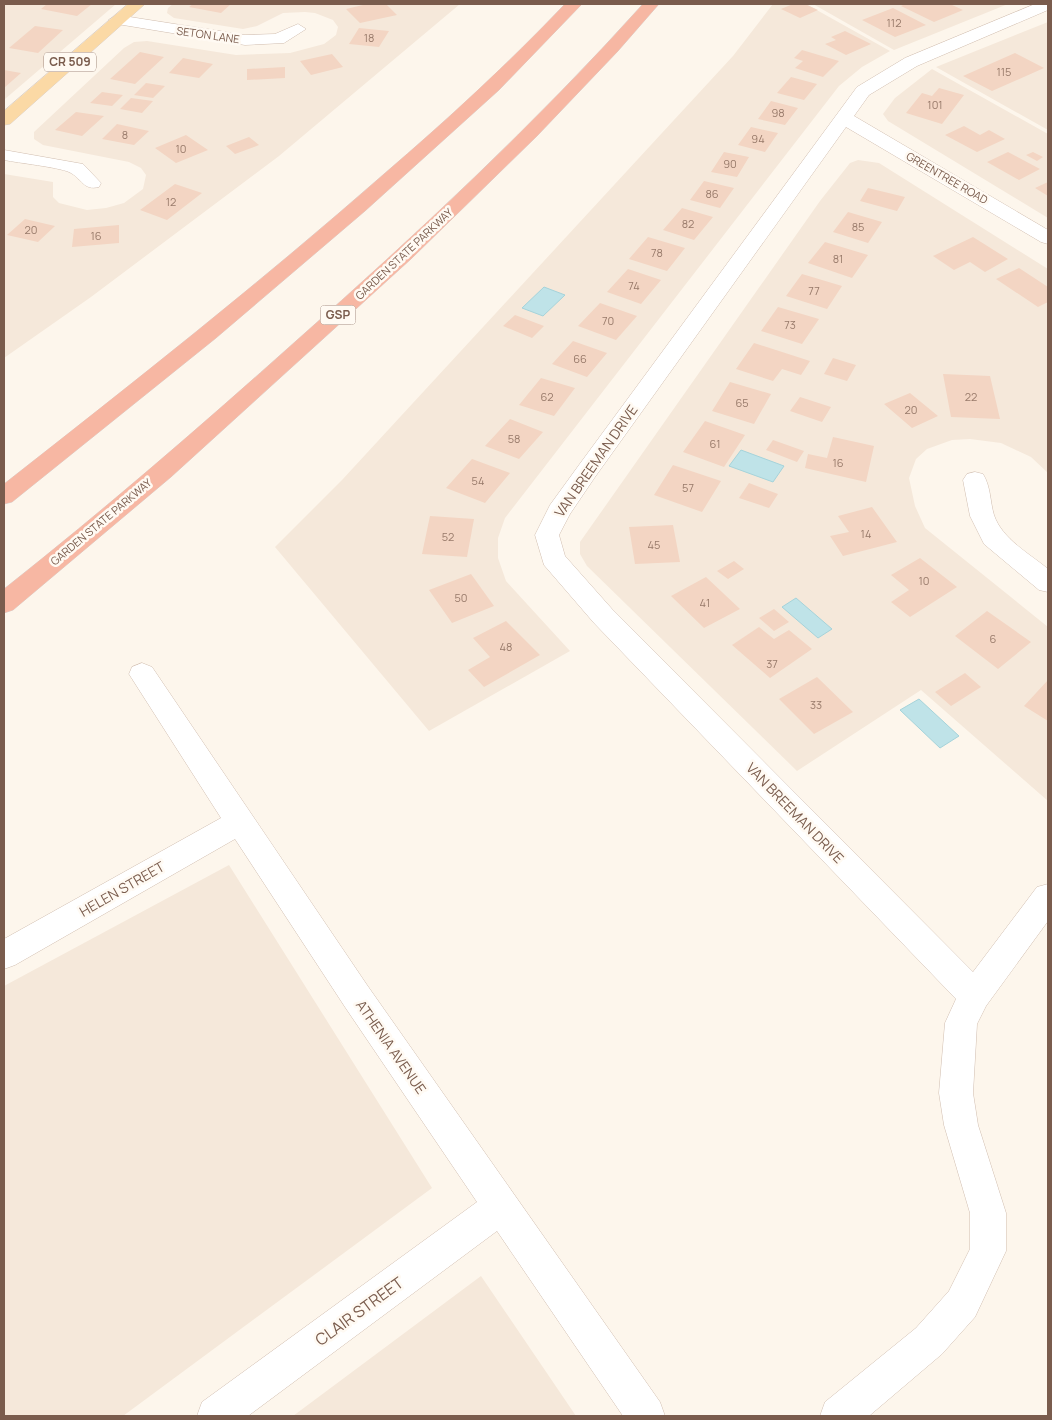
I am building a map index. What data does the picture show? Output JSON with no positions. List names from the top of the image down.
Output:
{
  "streets": {
    "highway": ["GARDEN STATE PARKWAY", "GSP"],
    "main road": ["CR 509"],
    "street": [
      "SETON LANE",
      "GREENTREE ROAD",
      "VAN BREEMAN DRIVE",
      "HELEN STREET",
      "ATHENIA AVENUE",
      "CLAIR STREET"
    ]
  },
  "crossings": [
    ["SETON LANE", "CR 509"],
    ["GREENTREE ROAD", "VAN BREEMAN DRIVE"],
    ["HELEN STREET", "ATHENIA AVENUE"],
    ["ATHENIA AVENUE", "CLAIR STREET"]
  ],
  "house_numbers": [
    "112",
    "18",
    "115",
    "101",
    "98",
    "8",
    "94",
    "10",
    "90",
    "86",
    "12",
    "82",
    "85",
    "20",
    "16",
    "78",
    "81",
    "74",
    "77",
    "70",
    "73",
    "66",
    "62",
    "22",
    "65",
    "20",
    "58",
    "61",
    "16",
    "54",
    "57",
    "14",
    "52",
    "45",
    "10",
    "50",
    "41",
    "6",
    "48",
    "37",
    "33"
  ]
}
